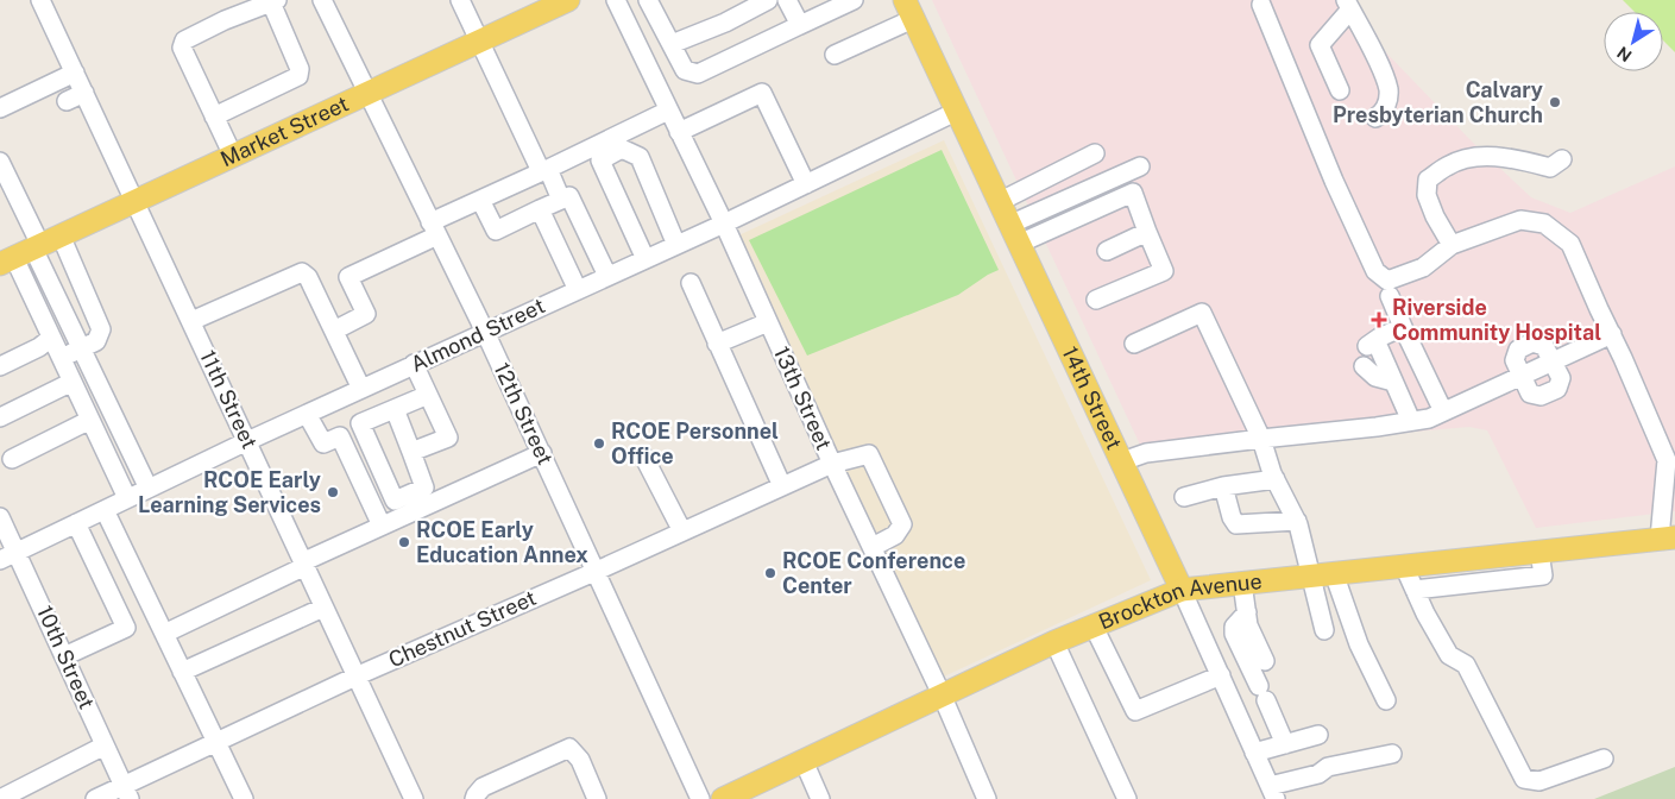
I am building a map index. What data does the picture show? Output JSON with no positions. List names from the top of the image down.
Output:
{
  "streets": {
    "main road": ["Market Street", "14th Street", "Brockton Avenue"],
    "street": [
      "Almond Street",
      "13th Street",
      "11th Street",
      "12th Street",
      "Chestnut Street",
      "10th Street"
    ]
  },
  "crossings": [
    ["Market Street", "11th Street"],
    ["Market Street", "12th Street"],
    ["Almond Street", "13th Street"],
    ["Almond Street", "14th Street"],
    ["Almond Street", "11th Street"],
    ["Almond Street", "12th Street"],
    ["Almond Street", "10th Street"],
    ["13th Street", "Brockton Avenue"],
    ["13th Street", "Chestnut Street"],
    ["14th Street", "Brockton Avenue"],
    ["11th Street", "Chestnut Street"],
    ["12th Street", "Chestnut Street"],
    ["Chestnut Street", "10th Street"]
  ],
  "places": {
    "other": [
      "Calvary Presbyterian Church",
      "RCOE Personnel Office",
      "RCOE Early Learning Services",
      "RCOE Early Education Annex",
      "RCOE Conference Center"
    ],
    "health": ["Riverside Community Hospital"]
  },
  "north": "bottom left"
}
